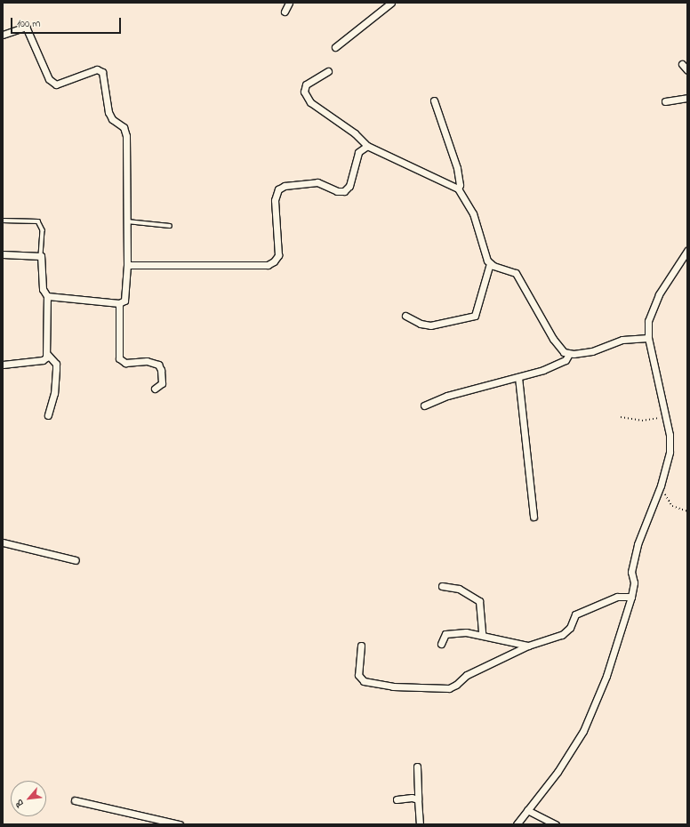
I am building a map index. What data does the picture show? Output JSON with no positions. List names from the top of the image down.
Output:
{
  "scale_bar": "100 m",
  "north": "bottom left"
}
